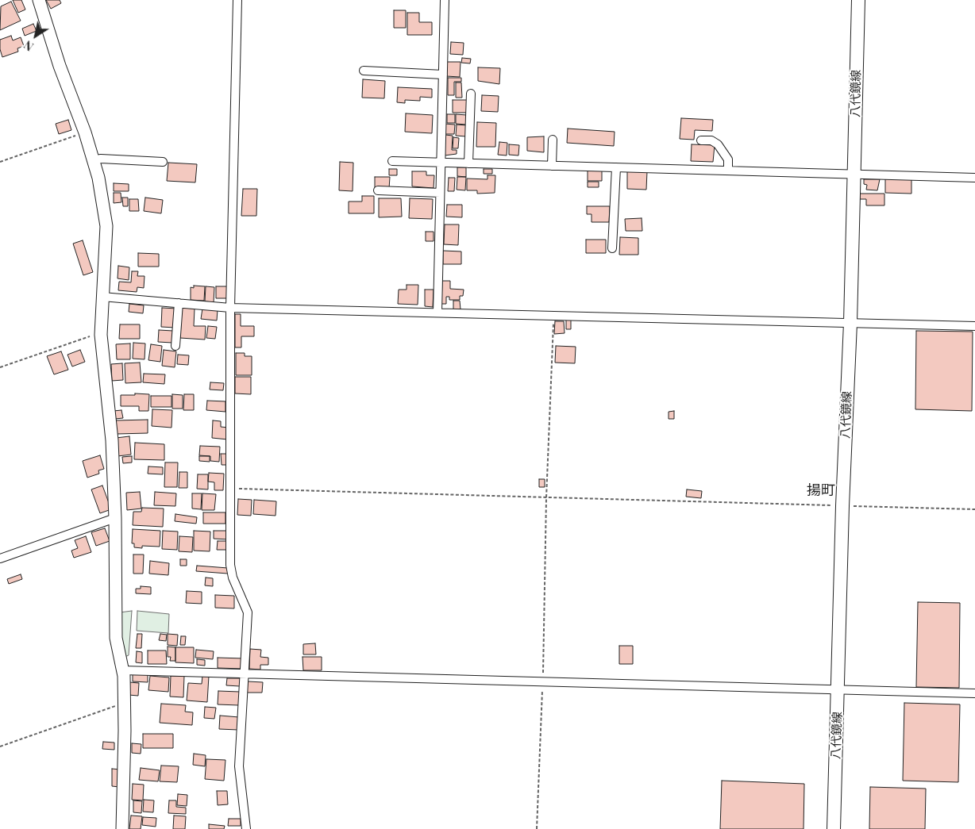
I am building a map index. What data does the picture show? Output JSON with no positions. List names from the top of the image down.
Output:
{
  "streets": {
    "main road": ["八代鏡線"]
  },
  "districts": ["揚町"],
  "north": "bottom left"
}
